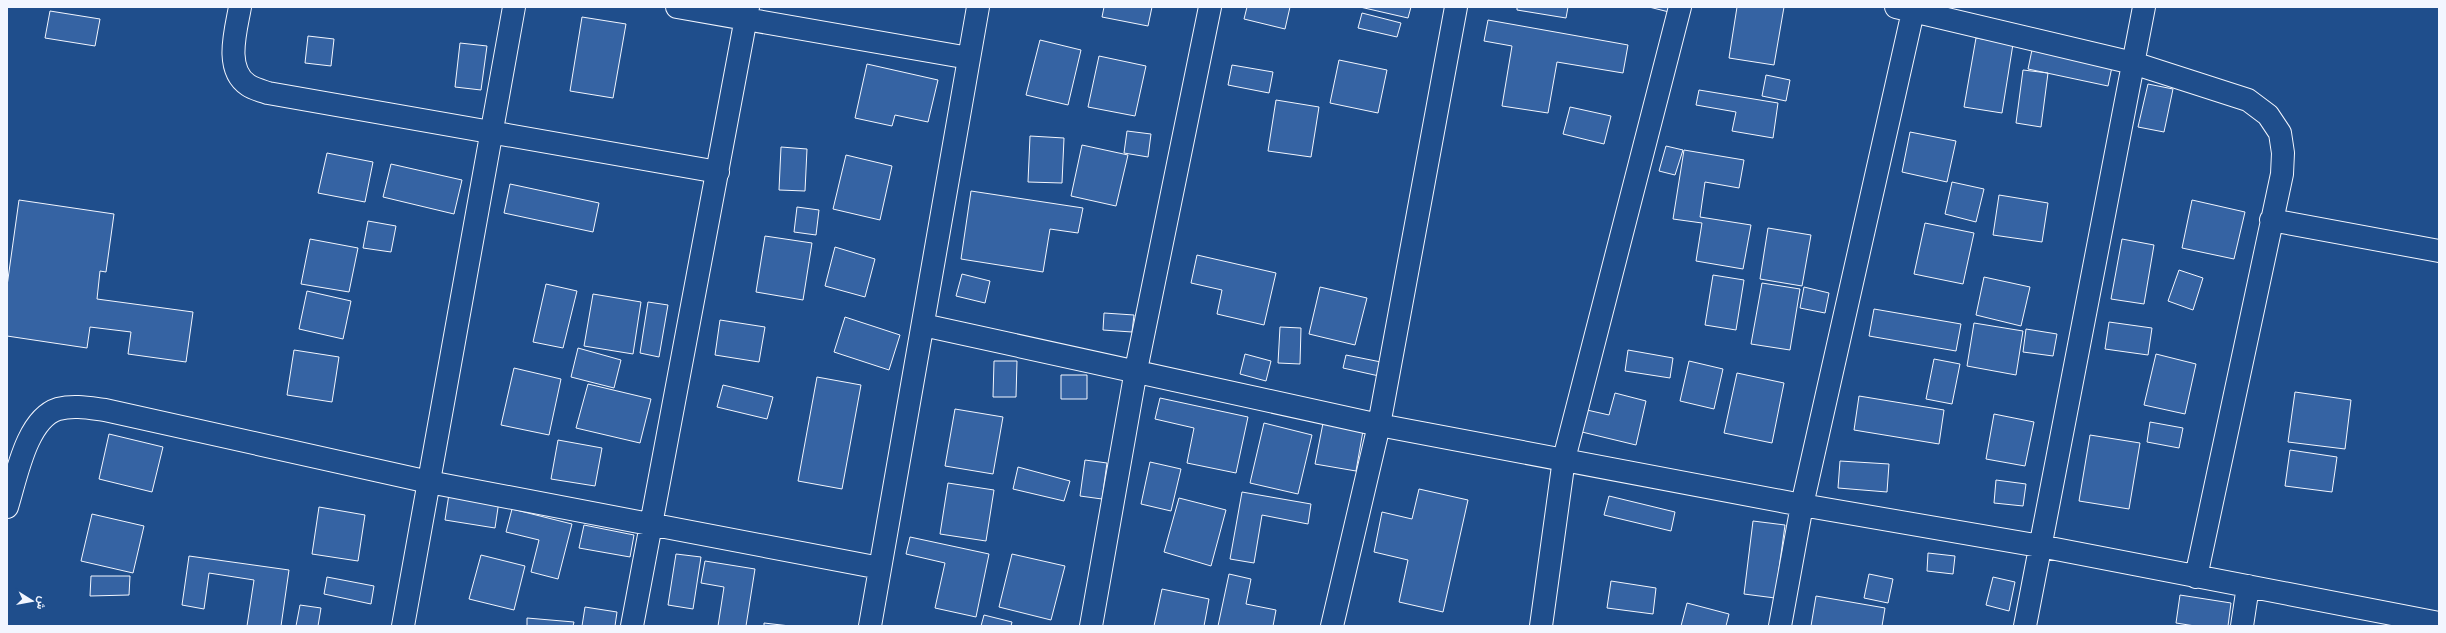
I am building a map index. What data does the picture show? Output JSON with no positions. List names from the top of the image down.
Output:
{
  "north": "right"
}
